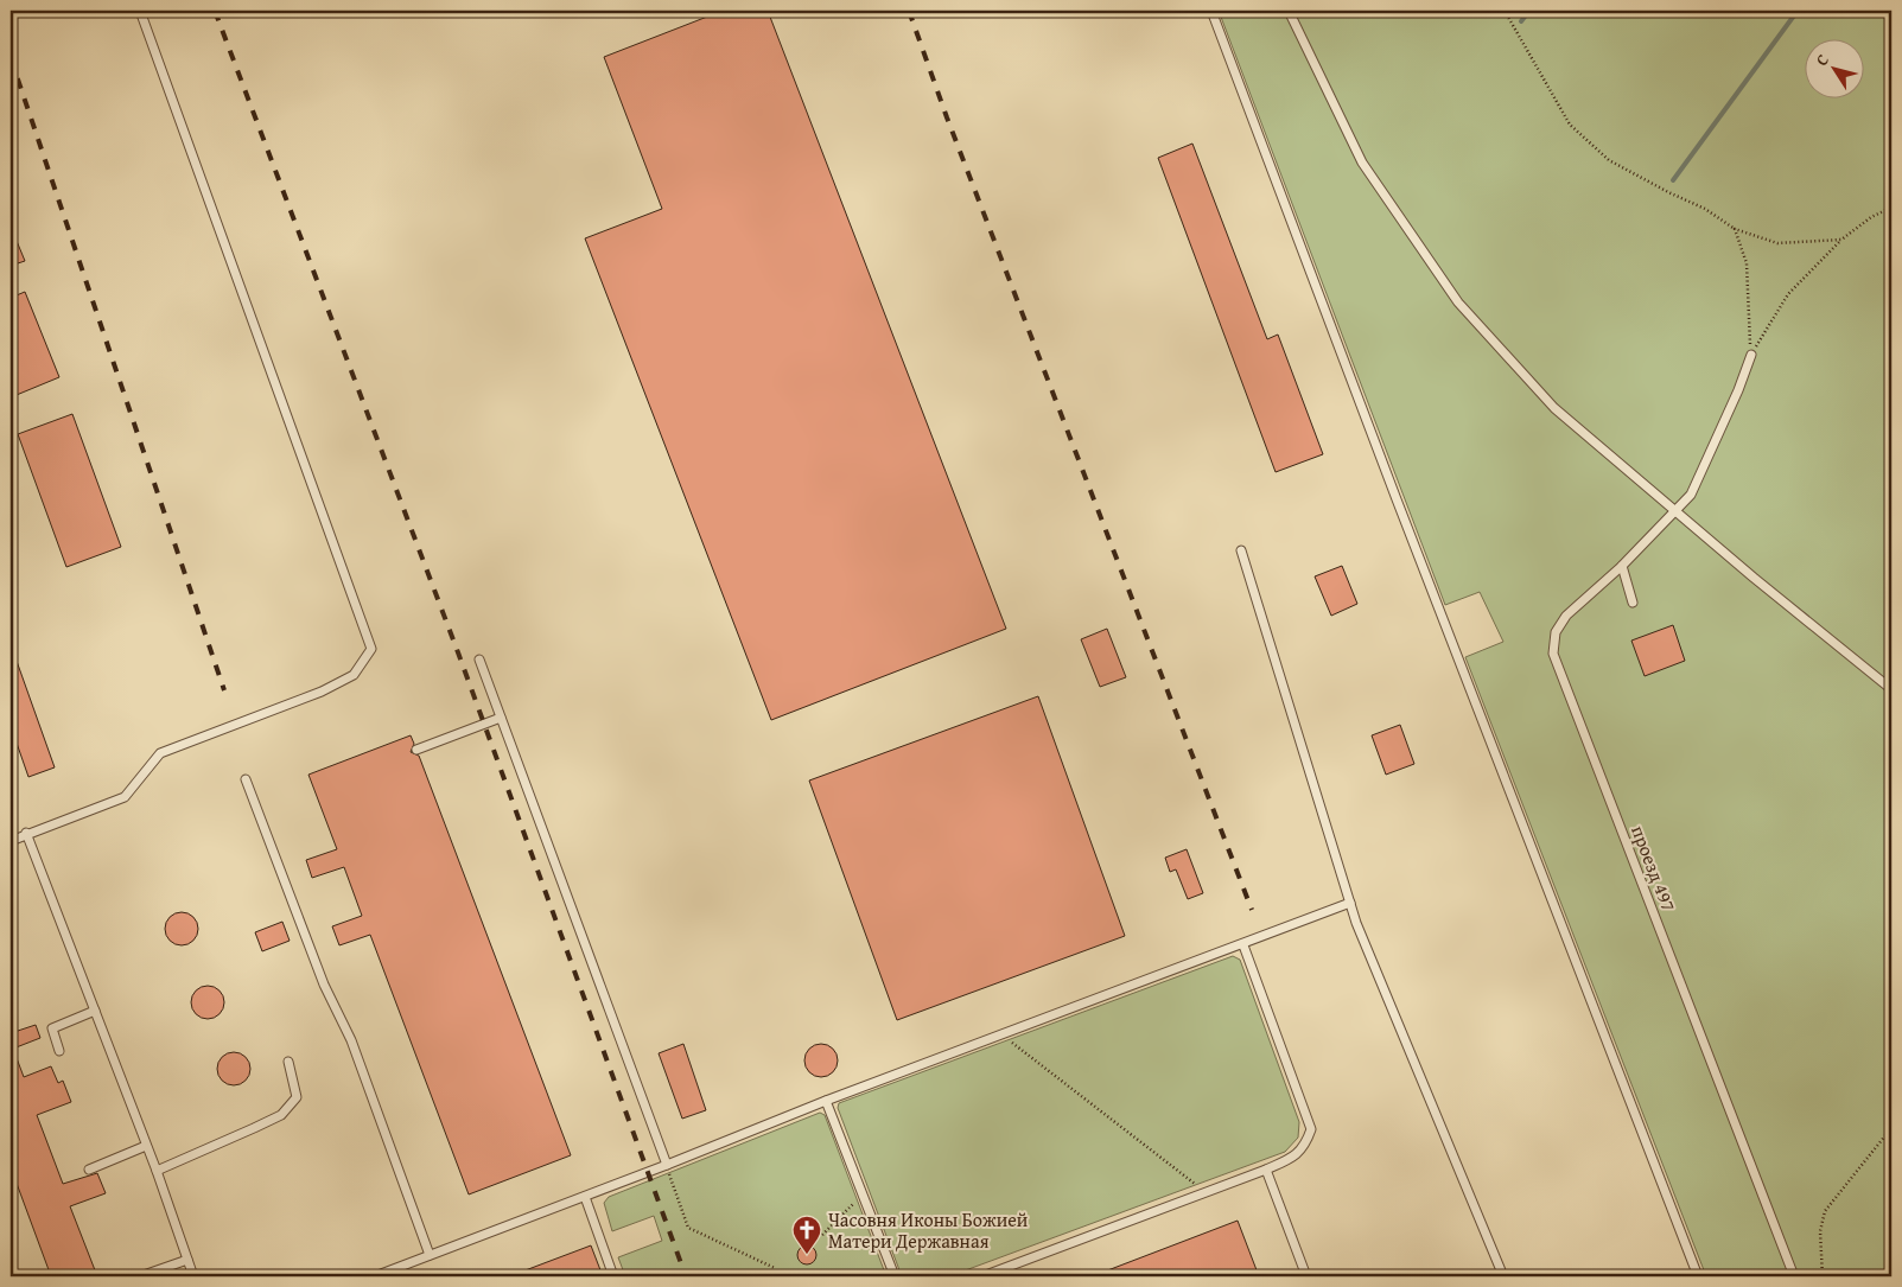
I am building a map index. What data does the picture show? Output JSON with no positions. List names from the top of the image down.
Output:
{
  "streets": {
    "lane": ["проезд 497"]
  },
  "places": {
    "church": ["Часовня Иконы Божией Матери Державная"]
  },
  "north": "top left"
}
